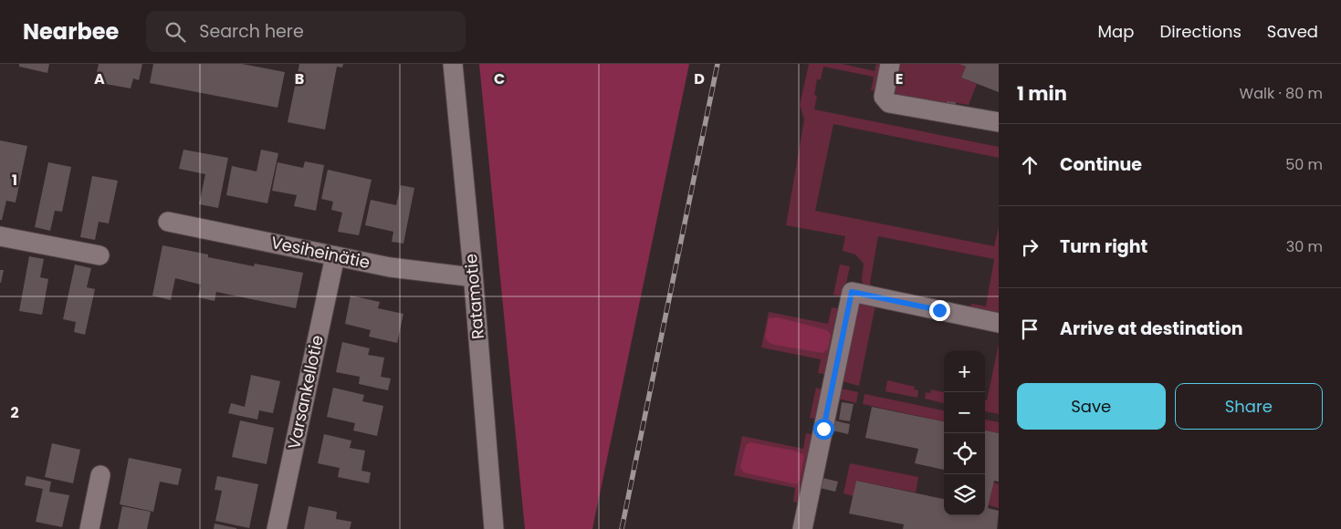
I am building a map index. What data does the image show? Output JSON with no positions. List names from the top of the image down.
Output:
{
  "streets": {
    "street": ["Vesiheinätie", "Ratamotie", "Varsankellotie"]
  },
  "crossings": [
    ["Vesiheinätie", "Ratamotie"],
    ["Vesiheinätie", "Varsankellotie"]
  ],
  "page": {
    "header": "Nearbee",
    "search": "Search here",
    "nav": ["Map", "Directions", "Saved"],
    "heading": ["1 min", "Walk · 80 m"],
    "list": [
      ["Continue", "50 m"],
      ["Turn right", "30 m"],
      "Arrive at destination"
    ],
    "map_buttons": ["+", "−"],
    "buttons": ["Save", "Share"]
  },
  "grid": {
    "columns": [
      "A",
      "B",
      "C",
      "D",
      "E"
    ],
    "rows": ["1", "2"]
  }
}
